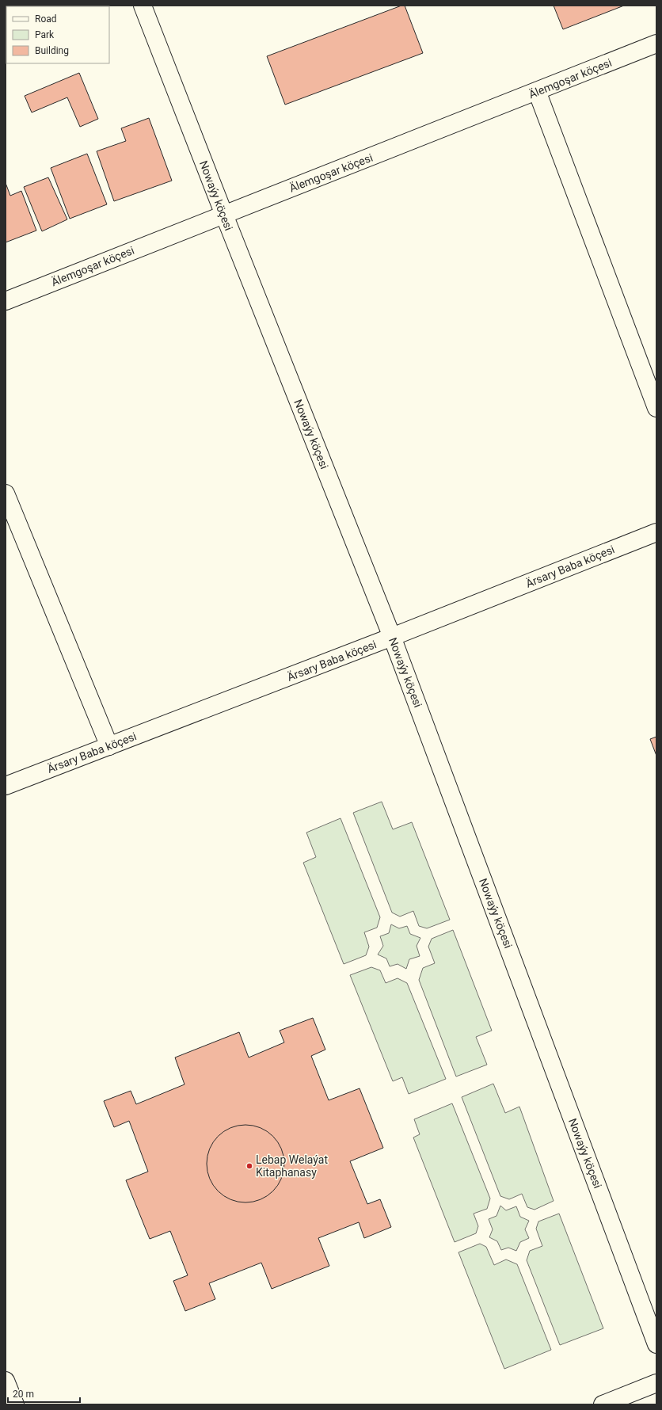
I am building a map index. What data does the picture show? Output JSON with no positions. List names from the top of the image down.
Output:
{
  "streets": {
    "street": ["Älemgoşar köçesi", "Nowaýy köçesi", "Ärsary Baba köçesi"]
  },
  "crossings": [
    ["Älemgoşar köçesi", "Nowaýy köçesi"],
    ["Nowaýy köçesi", "Ärsary Baba köçesi"]
  ],
  "places": ["Lebap Welaýat Kitaphanasy"],
  "legend": ["Road", "Park", "Building"],
  "scale_bar": "20 m"
}
